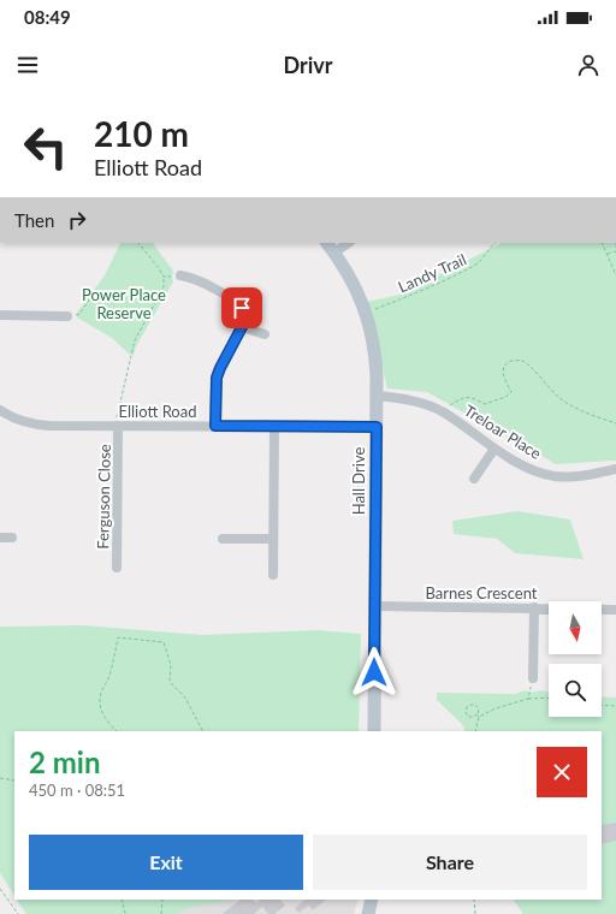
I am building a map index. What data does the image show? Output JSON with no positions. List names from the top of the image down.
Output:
{
  "streets": {
    "street": [
      "Elliott Road",
      "Treloar Place",
      "Hall Drive",
      "Ferguson Close",
      "Barnes Crescent"
    ],
    "path": ["Landy Trail"]
  },
  "crossings": [
    ["Landy Trail", "Hall Drive"],
    ["Elliott Road", "Hall Drive"],
    ["Elliott Road", "Ferguson Close"],
    ["Treloar Place", "Hall Drive"],
    ["Hall Drive", "Barnes Crescent"]
  ],
  "parks": ["Power Place Reserve"],
  "north": "bottom",
  "page": {
    "status": "08:49",
    "header": "Drivr",
    "turn": ["210 m", "Elliott Road"],
    "then": "Then",
    "heading": ["2 min", "450 m · 08:51"],
    "buttons": ["Exit", "Share"]
  }
}
